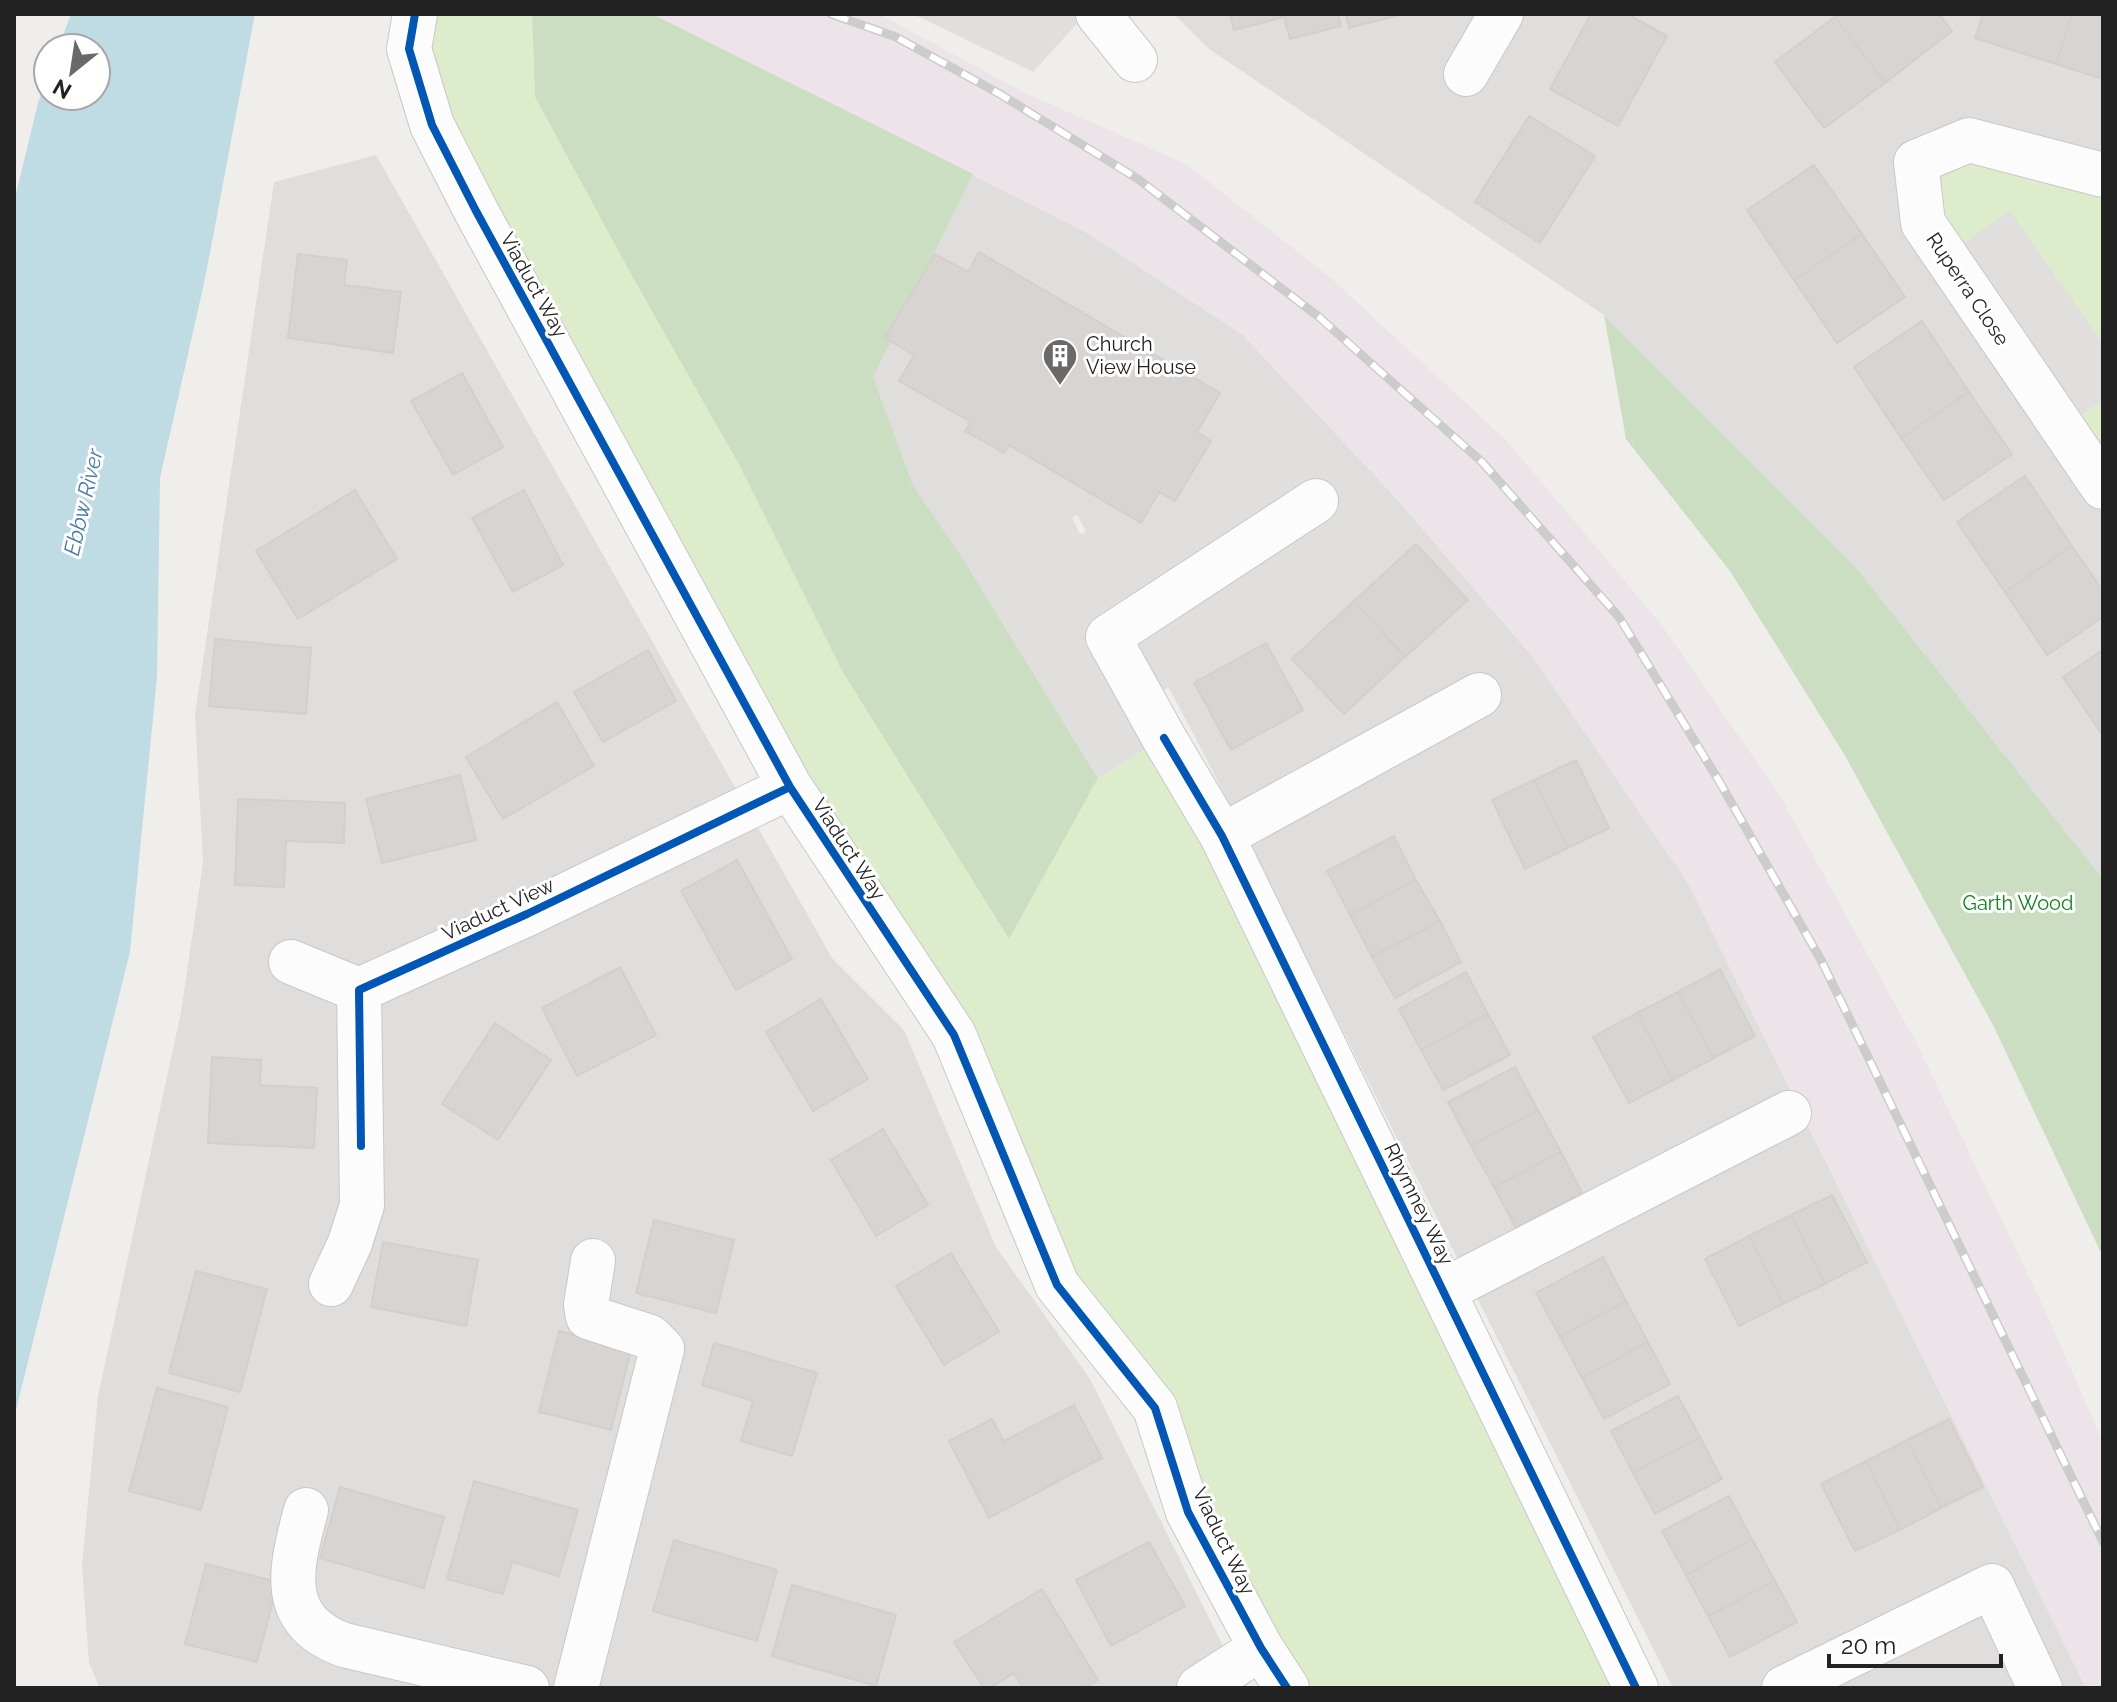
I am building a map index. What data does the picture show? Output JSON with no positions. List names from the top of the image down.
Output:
{
  "streets": {
    "street": [
      "Viaduct Way",
      "Ruperra Close",
      "Viaduct View",
      "Rhymney Way"
    ]
  },
  "crossings": [
    ["Viaduct Way", "Viaduct View"]
  ],
  "water": ["Ebbw River"],
  "parks": ["Garth Wood"],
  "places": {
    "building": ["Church View House"]
  },
  "scale_bar": "20 m",
  "north": "bottom left"
}
